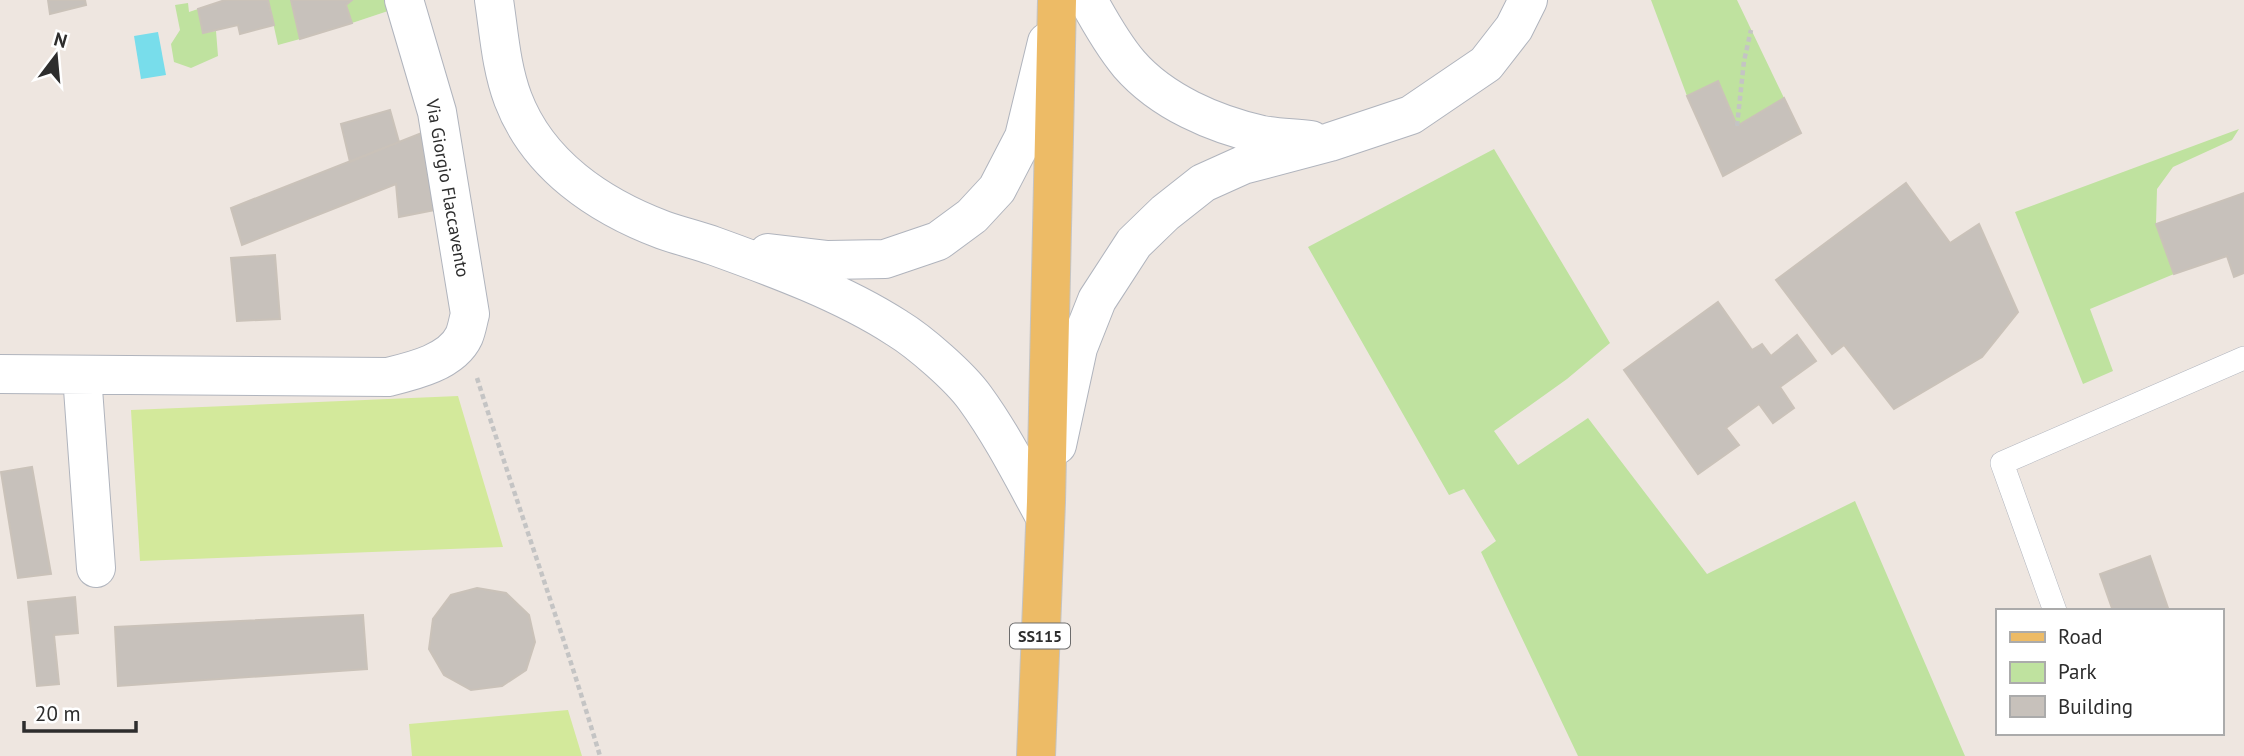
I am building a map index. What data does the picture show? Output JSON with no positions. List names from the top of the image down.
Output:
{
  "streets": {
    "main road": ["Via Giorgio Flaccavento", "SS115"]
  },
  "legend": ["Road", "Park", "Building"],
  "scale_bar": "20 m",
  "north": "top"
}
